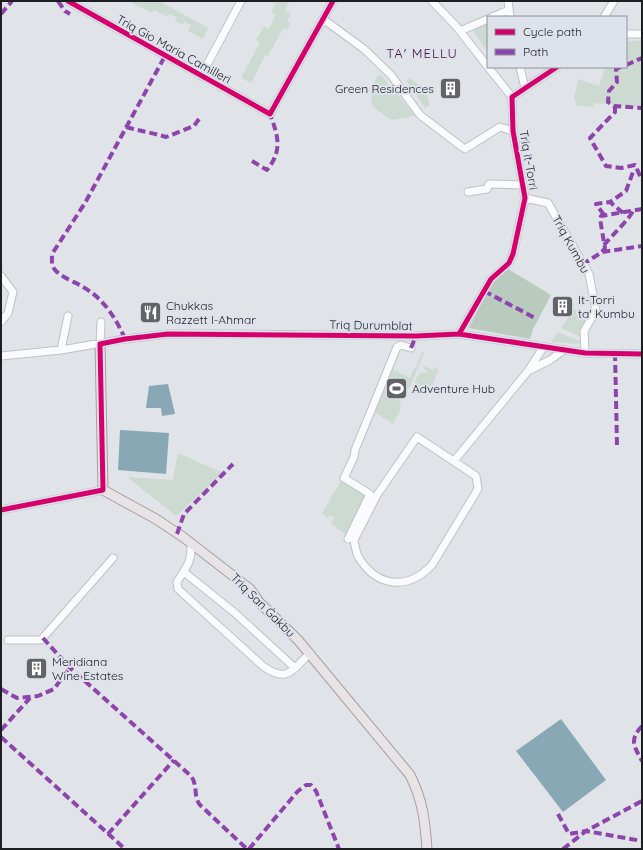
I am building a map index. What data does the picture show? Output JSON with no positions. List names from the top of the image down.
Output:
{
  "streets": {
    "main road": ["Triq San Ġakbu"],
    "street": [
      "Triq Gio Maria Camilleri",
      "Triq it-Torri",
      "Triq Kumbu",
      "Triq Durumblat"
    ]
  },
  "crossings": [
    ["Triq it-Torri", "Triq Kumbu"],
    ["Triq it-Torri", "Triq Durumblat"],
    ["Triq Kumbu", "Triq Durumblat"]
  ],
  "districts": ["TA' MELLU"],
  "places": {
    "building": ["Green Residences", "It-Torri ta' Kumbu", "Meridiana Wine Estates"],
    "restaurant": ["Chukkas Razzett l-Aħmar"],
    "sports": ["Adventure Hub"]
  },
  "legend": ["Cycle path", "Path"]
}
